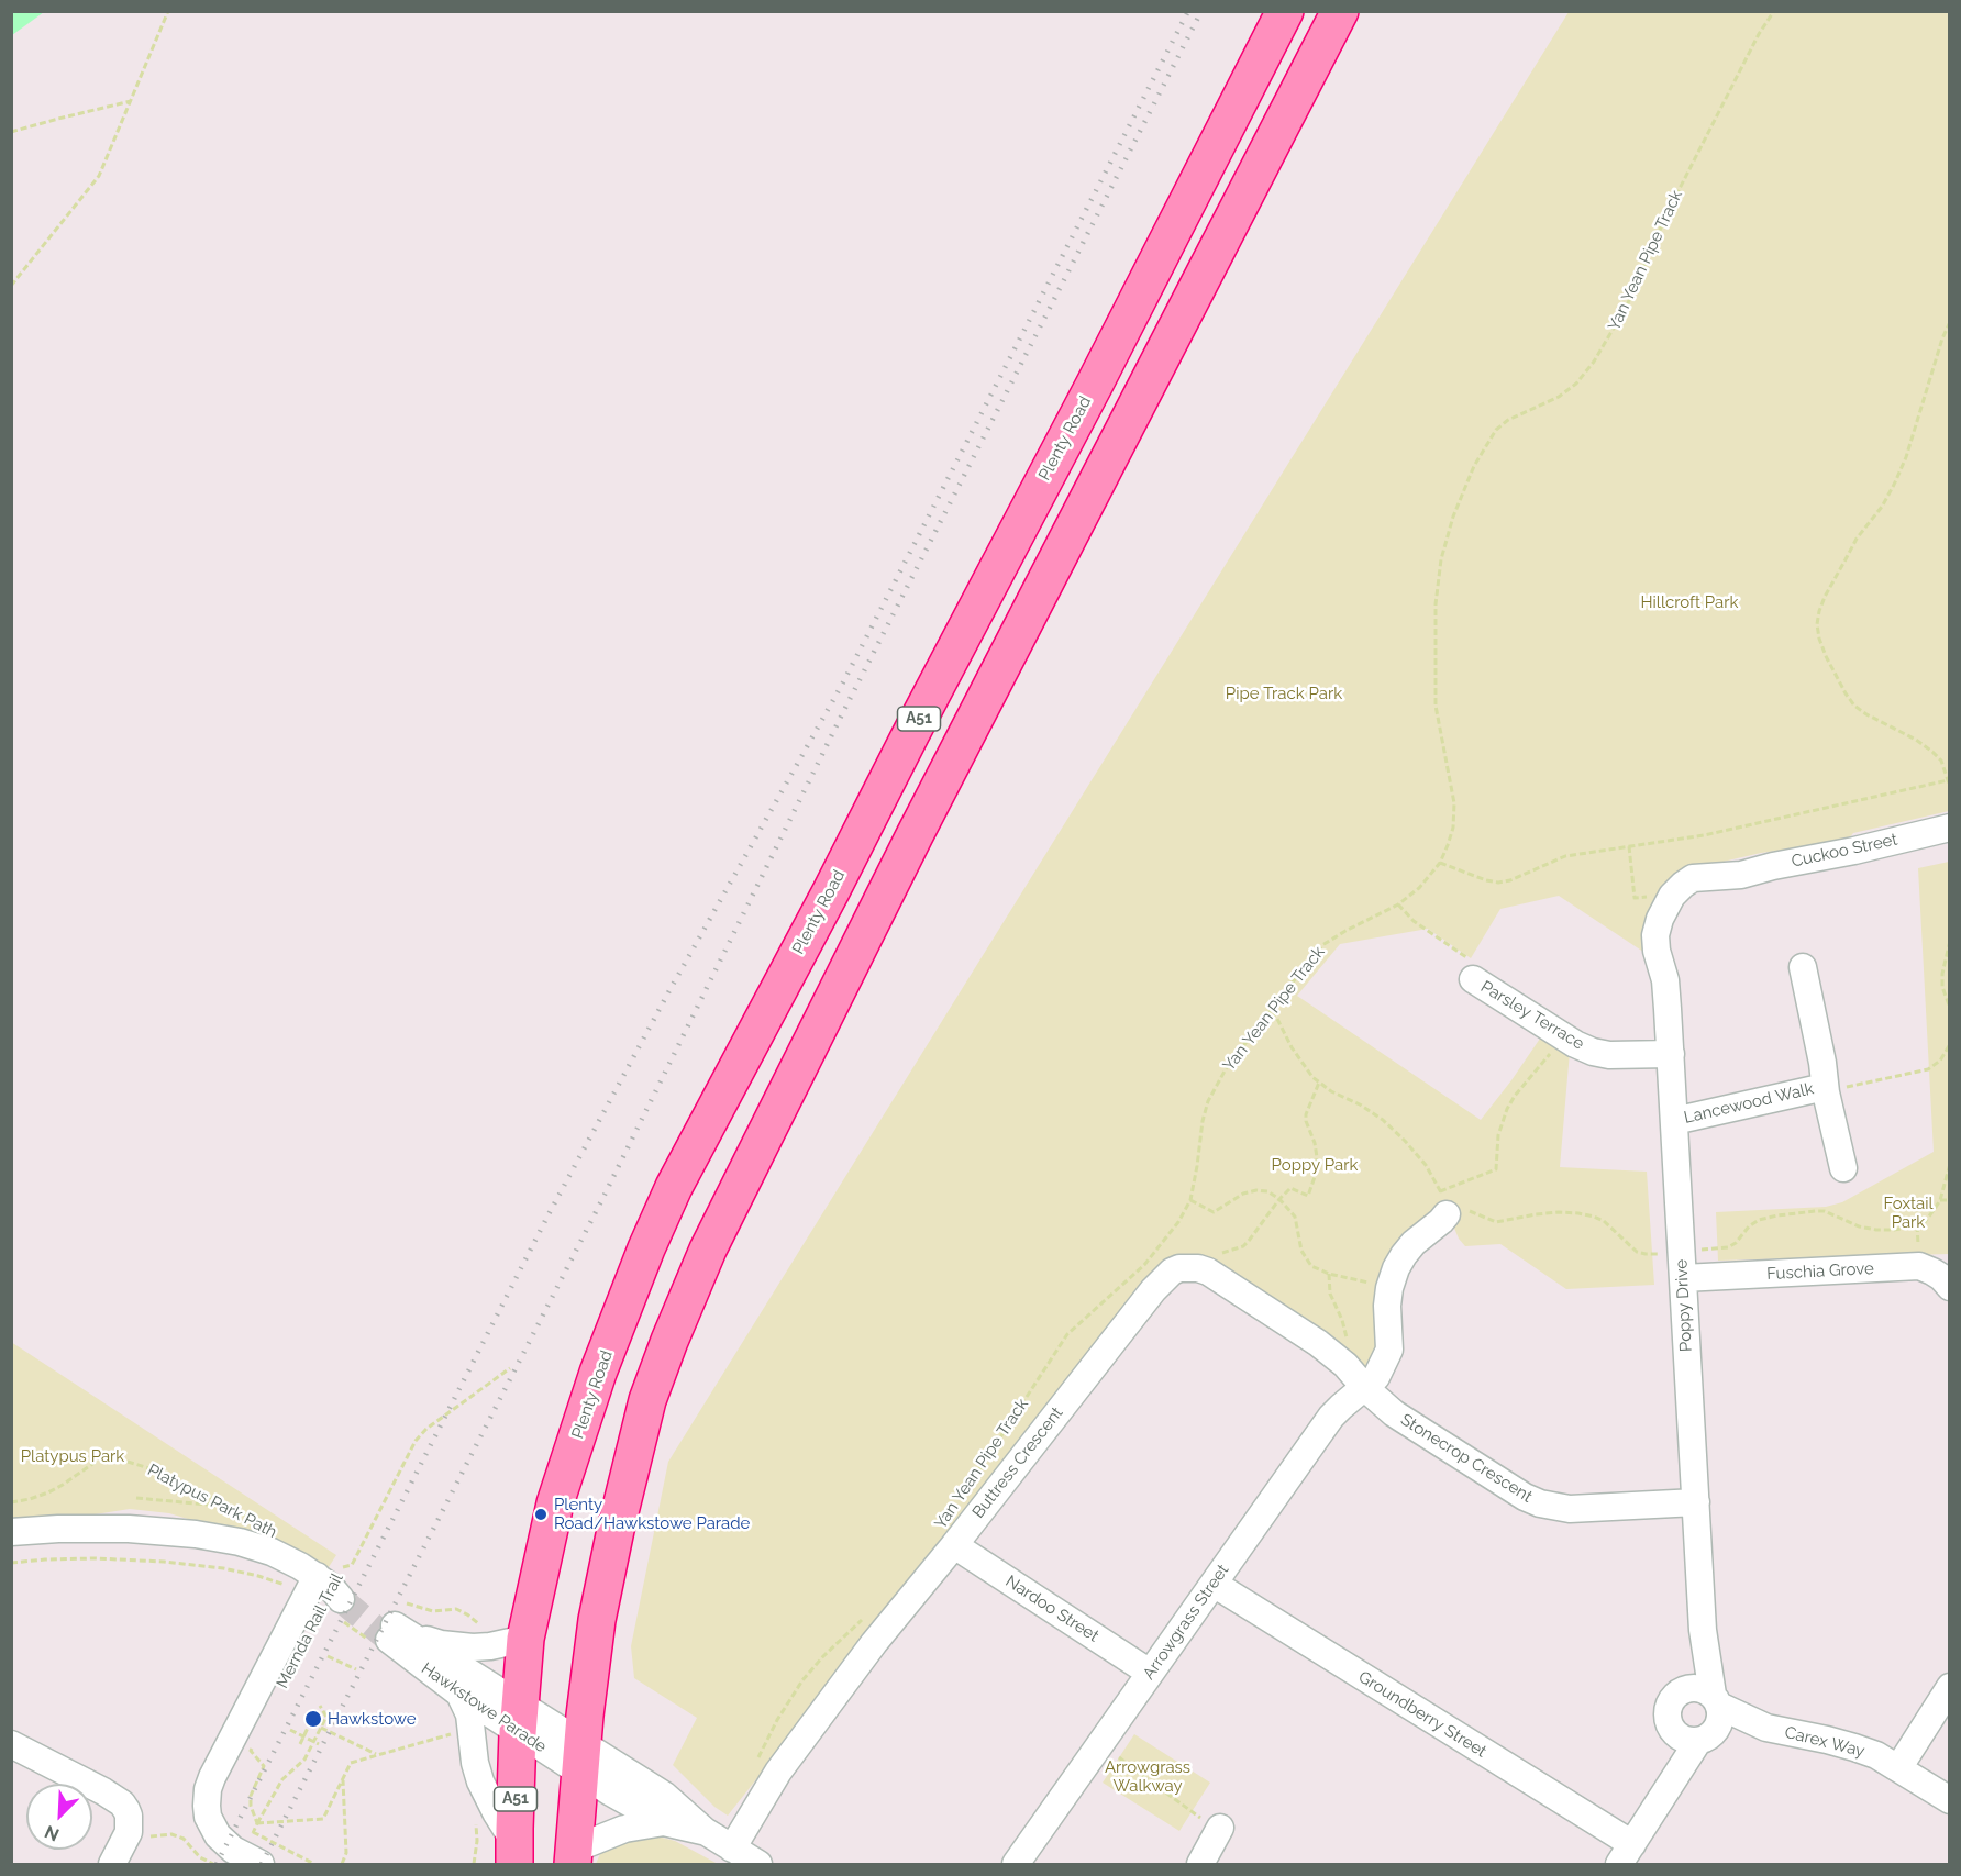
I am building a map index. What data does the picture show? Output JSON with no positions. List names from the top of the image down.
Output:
{
  "streets": {
    "highway": ["Plenty Road", "A51"],
    "street": [
      "Cuckoo Street",
      "Parsley Terrace",
      "Lancewood Walk",
      "Fuschia Grove",
      "Poppy Drive",
      "Stonecrop Crescent",
      "Buttress Crescent",
      "Nardoo Street",
      "Arrowgrass Street",
      "Hawkstowe Parade",
      "Groundberry Street",
      "Carex Way"
    ],
    "path": ["Yan Yean Pipe Track", "Platypus Park Path", "Mernda Rail Trail"]
  },
  "crossings": [
    ["Plenty Road", "Hawkstowe Parade"],
    ["Cuckoo Street", "Poppy Drive"],
    ["Parsley Terrace", "Poppy Drive"],
    ["Lancewood Walk", "Poppy Drive"],
    ["Fuschia Grove", "Poppy Drive"],
    ["Poppy Drive", "Stonecrop Crescent"],
    ["Poppy Drive", "Carex Way"],
    ["Stonecrop Crescent", "Arrowgrass Street"],
    ["Buttress Crescent", "Nardoo Street"],
    ["Nardoo Street", "Arrowgrass Street"],
    ["Arrowgrass Street", "Groundberry Street"]
  ],
  "parks": [
    "Hillcroft Park",
    "Pipe Track Park",
    "Poppy Park",
    "Foxtail Park",
    "Platypus Park",
    "Arrowgrass Walkway"
  ],
  "places": ["Plenty Road/Hawkstowe Parade", "Hawkstowe"],
  "north": "bottom left"
}
